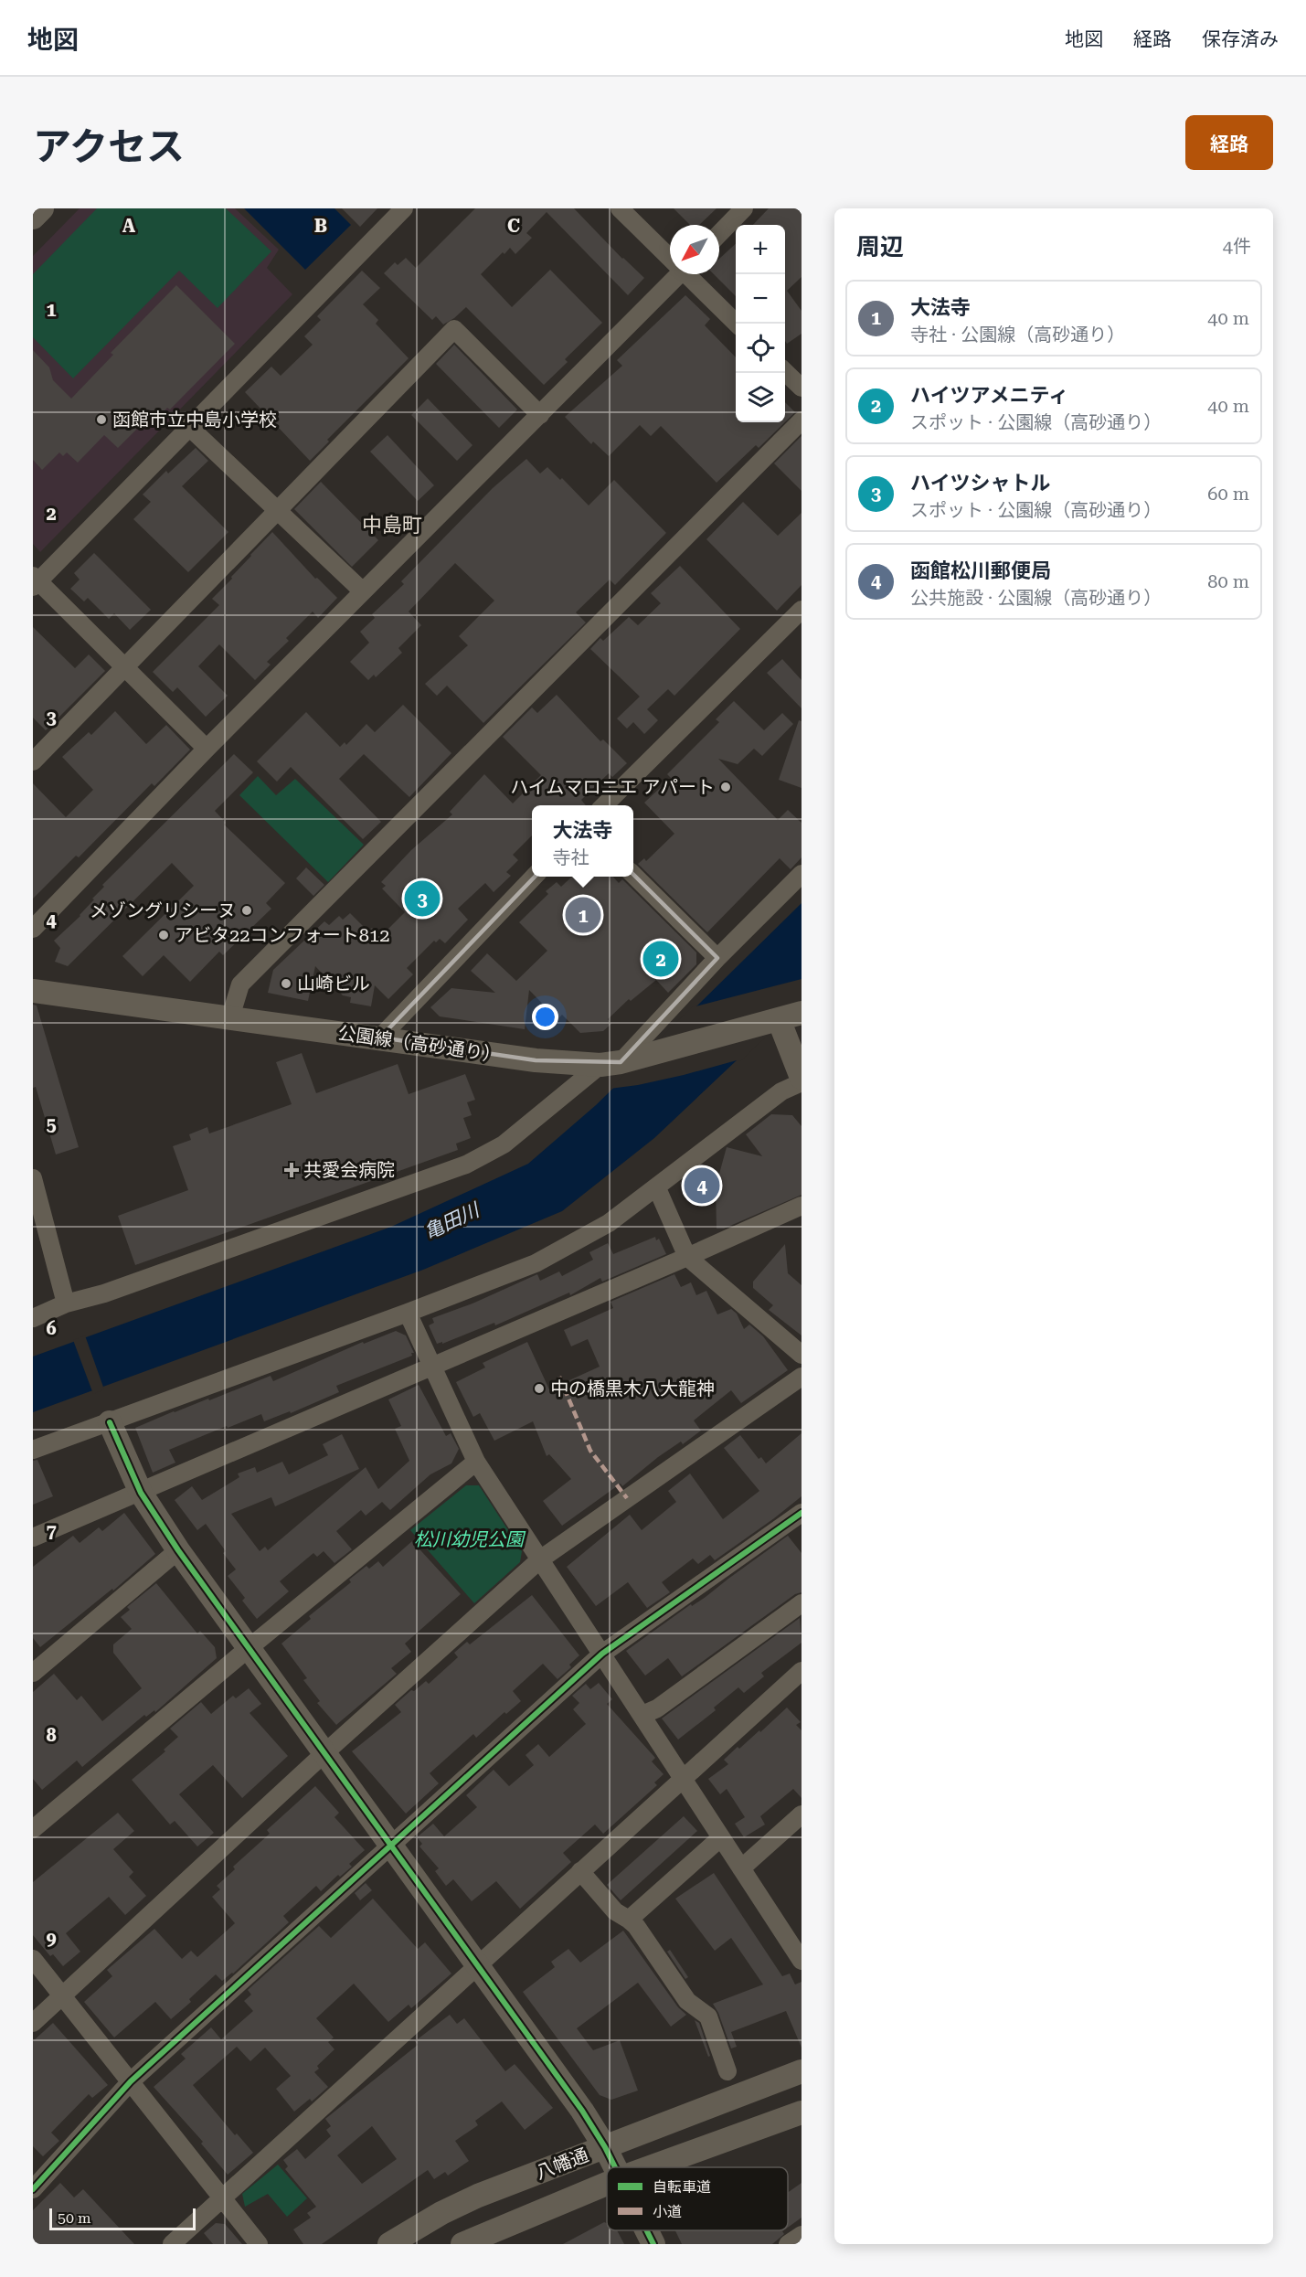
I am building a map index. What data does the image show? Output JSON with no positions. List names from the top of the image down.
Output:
{
  "streets": {
    "street": ["公園線（高砂通り）", "八幡通"]
  },
  "districts": ["中島町"],
  "water": ["亀田川"],
  "parks": ["松川幼児公園"],
  "places": {
    "other": [
      "函館市立中島小学校",
      "ハイムマロニエ アパート",
      "メゾングリシーヌ",
      "アビタ22コンフォート812",
      "山崎ビル",
      "中の橋黒木八大龍神"
    ],
    "health": ["共愛会病院"]
  },
  "legend": ["自転車道", "小道"],
  "scale_bar": "50 m",
  "north": "bottom left",
  "page": {
    "header": "地図",
    "nav": ["地図", "経路", "保存済み"],
    "title": "アクセス",
    "buttons": "経路",
    "heading": ["周辺", "4件"],
    "map_buttons": ["+", "−"],
    "list": [
      {
        "mark": "1",
        "name": "大法寺",
        "note": "寺社 · 公園線（高砂通り）",
        "value": "40 m"
      },
      {
        "mark": "2",
        "name": "ハイツアメニティ",
        "note": "スポット · 公園線（高砂通り）",
        "value": "40 m"
      },
      {
        "mark": "3",
        "name": "ハイツシャトル",
        "note": "スポット · 公園線（高砂通り）",
        "value": "60 m"
      },
      {
        "mark": "4",
        "name": "函館松川郵便局",
        "note": "公共施設 · 公園線（高砂通り）",
        "value": "80 m"
      }
    ],
    "popup": ["大法寺", "寺社"],
    "pins": [
      "3",
      "1",
      "2",
      "4"
    ],
    "scale": "50 m"
  },
  "grid": {
    "columns": ["A", "B", "C"],
    "rows": [
      "1",
      "2",
      "3",
      "4",
      "5",
      "6",
      "7",
      "8",
      "9"
    ]
  }
}
